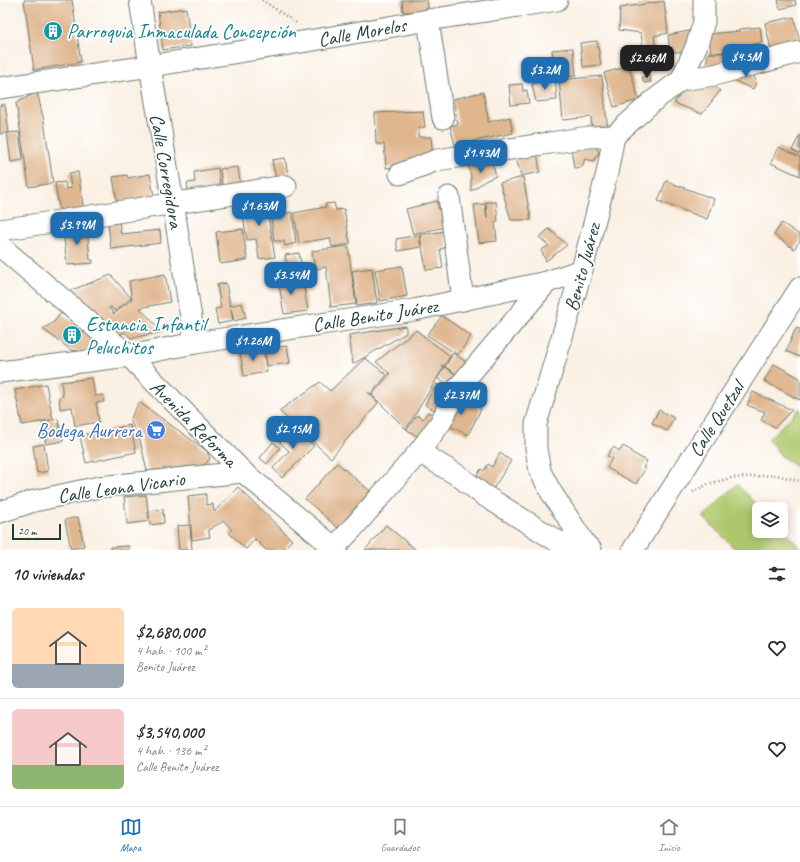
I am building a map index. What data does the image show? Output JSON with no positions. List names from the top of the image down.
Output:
{
  "streets": {
    "street": [
      "Calle Morelos",
      "Calle Corregidora",
      "Benito Juárez",
      "Calle Benito Juárez",
      "Calle Quetzal",
      "Avenida Reforma",
      "Calle Leona Vicario"
    ]
  },
  "crossings": [
    ["Calle Morelos", "Calle Corregidora"],
    ["Calle Corregidora", "Calle Benito Juárez"],
    ["Benito Juárez", "Calle Benito Juárez"],
    ["Calle Benito Juárez", "Avenida Reforma"],
    ["Avenida Reforma", "Calle Leona Vicario"]
  ],
  "places": {
    "building": ["Parroquia Inmaculada Concepción", "Estancia Infantil Peluchitos"],
    "supermarket": ["Bodega Aurrera"]
  },
  "scale_bar": "20 m",
  "page": {
    "price": [
      "$4.5M",
      "$2.68M",
      "$3.2M",
      "$1.43M",
      "$1.63M",
      "$3.99M",
      "$3.54M",
      "$1.26M",
      "$2.37M",
      "$2.15M"
    ],
    "scale": "20 m",
    "heading": "10 viviendas",
    "list": [
      {
        "name": "$2,680,000",
        "note": "4 hab. · 100 m² · Benito Juárez"
      },
      {
        "name": "$3,540,000",
        "note": "4 hab. · 136 m² · Calle Benito Juárez"
      }
    ],
    "tabs": ["Mapa", "Guardados", "Inicio"]
  }
}
